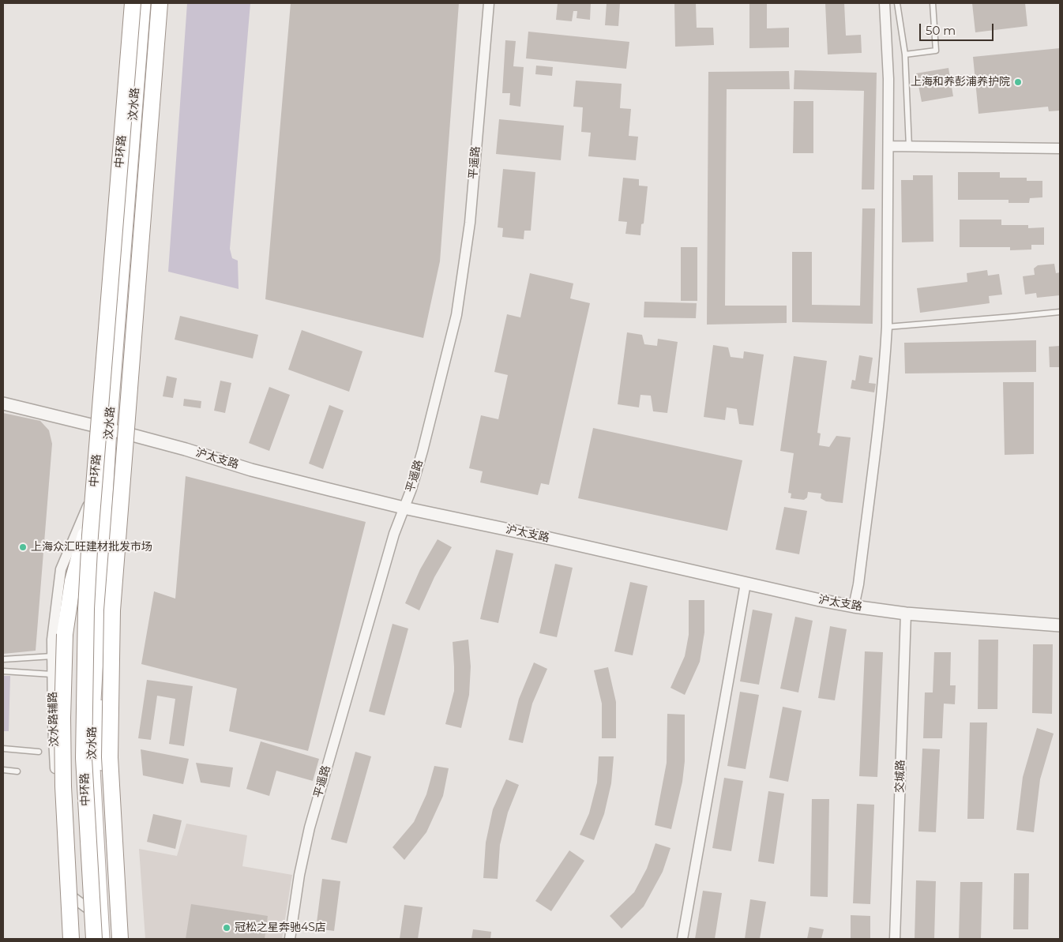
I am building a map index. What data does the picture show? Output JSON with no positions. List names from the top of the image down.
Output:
{
  "streets": {
    "highway": ["中环路"],
    "main road": ["汶水路"],
    "street": [
      "平遥路",
      "沪太支路",
      "汶水路辅路",
      "交城路"
    ]
  },
  "crossings": [
    ["汶水路", "沪太支路"],
    ["汶水路", "汶水路辅路"],
    ["平遥路", "沪太支路"],
    ["沪太支路", "交城路"]
  ],
  "places": ["上海和养彭浦养护院", "上海众汇旺建材批发市场", "冠松之星奔驰4S店"],
  "scale_bar": "50 m"
}
